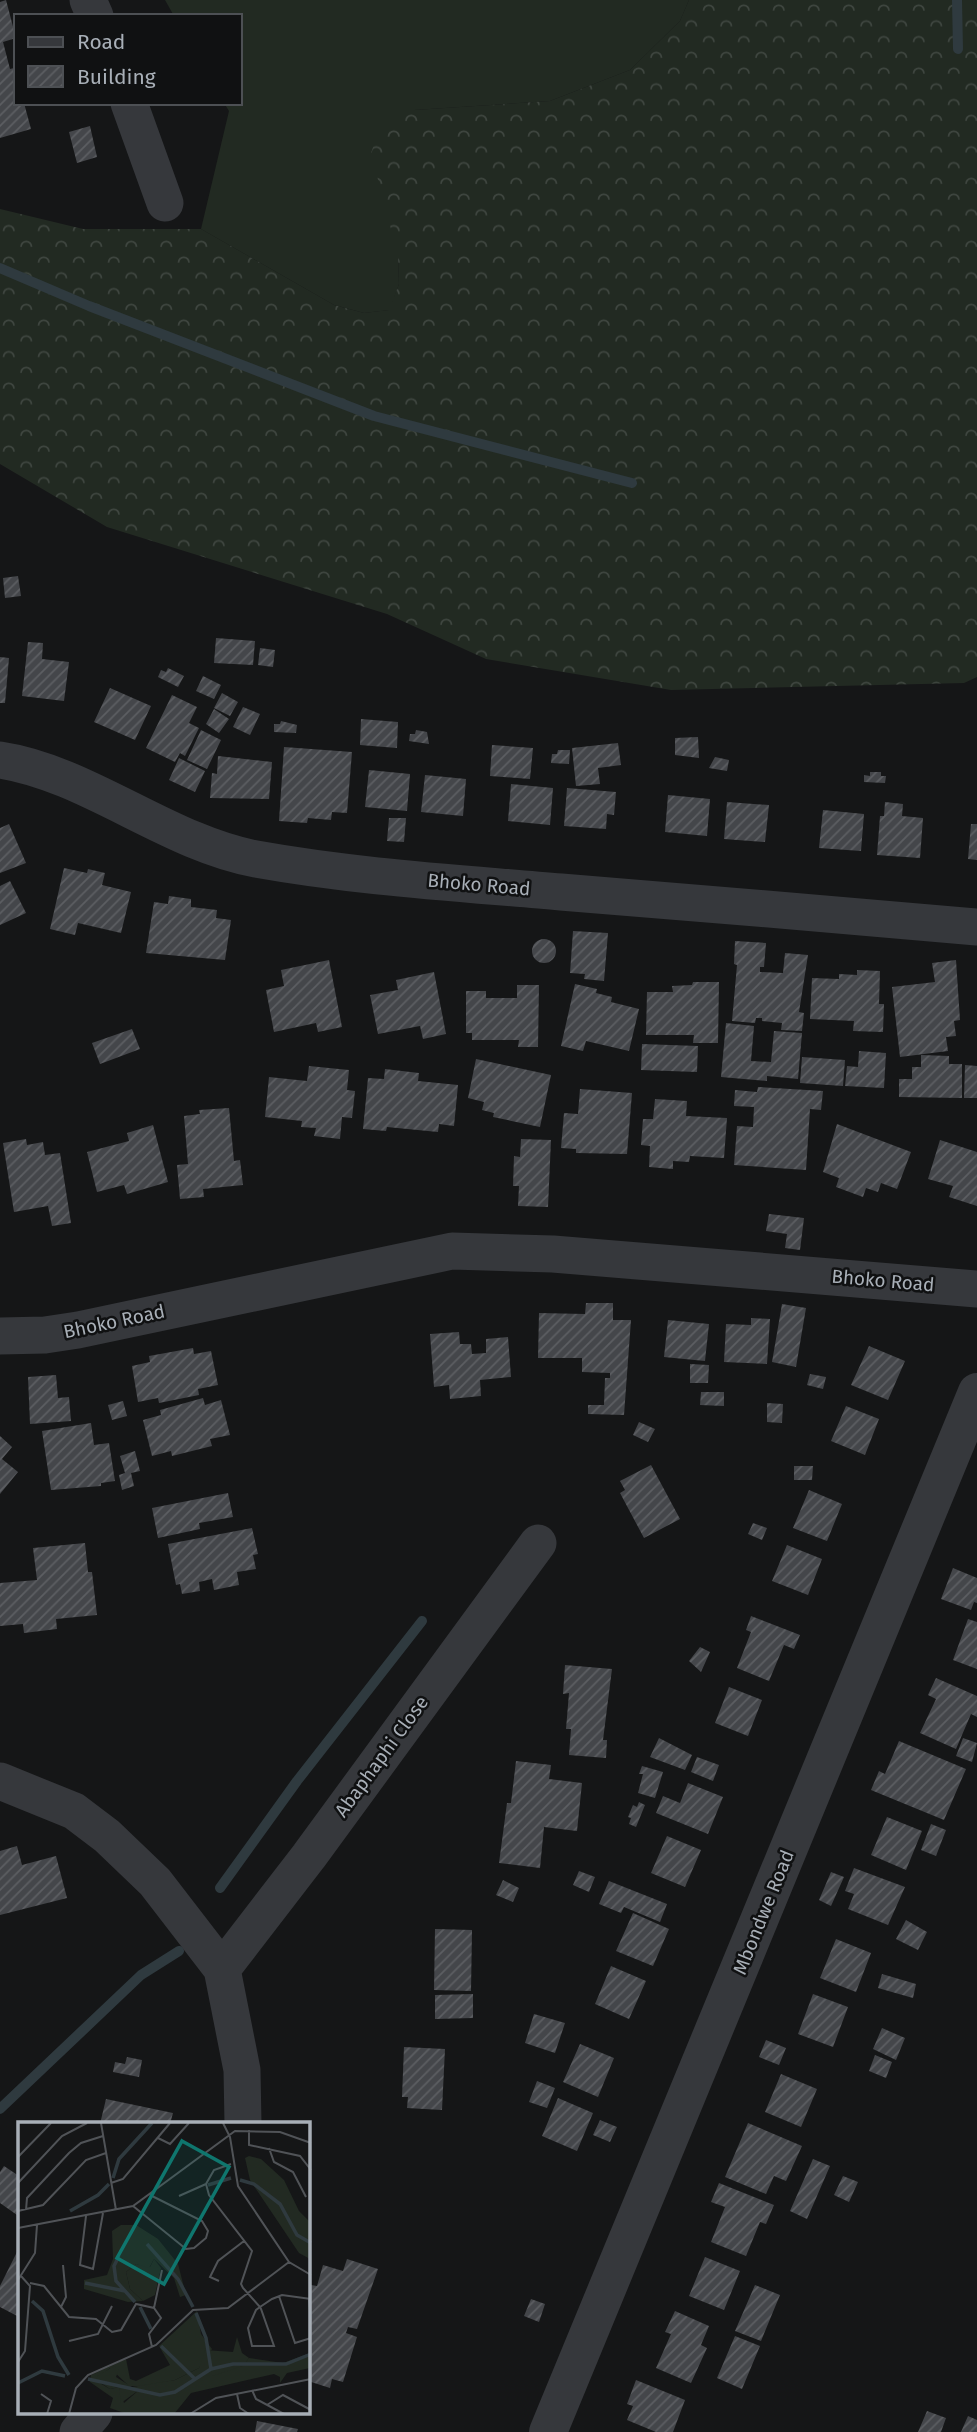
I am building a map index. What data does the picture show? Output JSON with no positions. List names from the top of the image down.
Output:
{
  "streets": {
    "street": ["Bhoko Road", "Abaphaphi Close", "Mbondwe Road"]
  },
  "legend": ["Road", "Building"]
}
